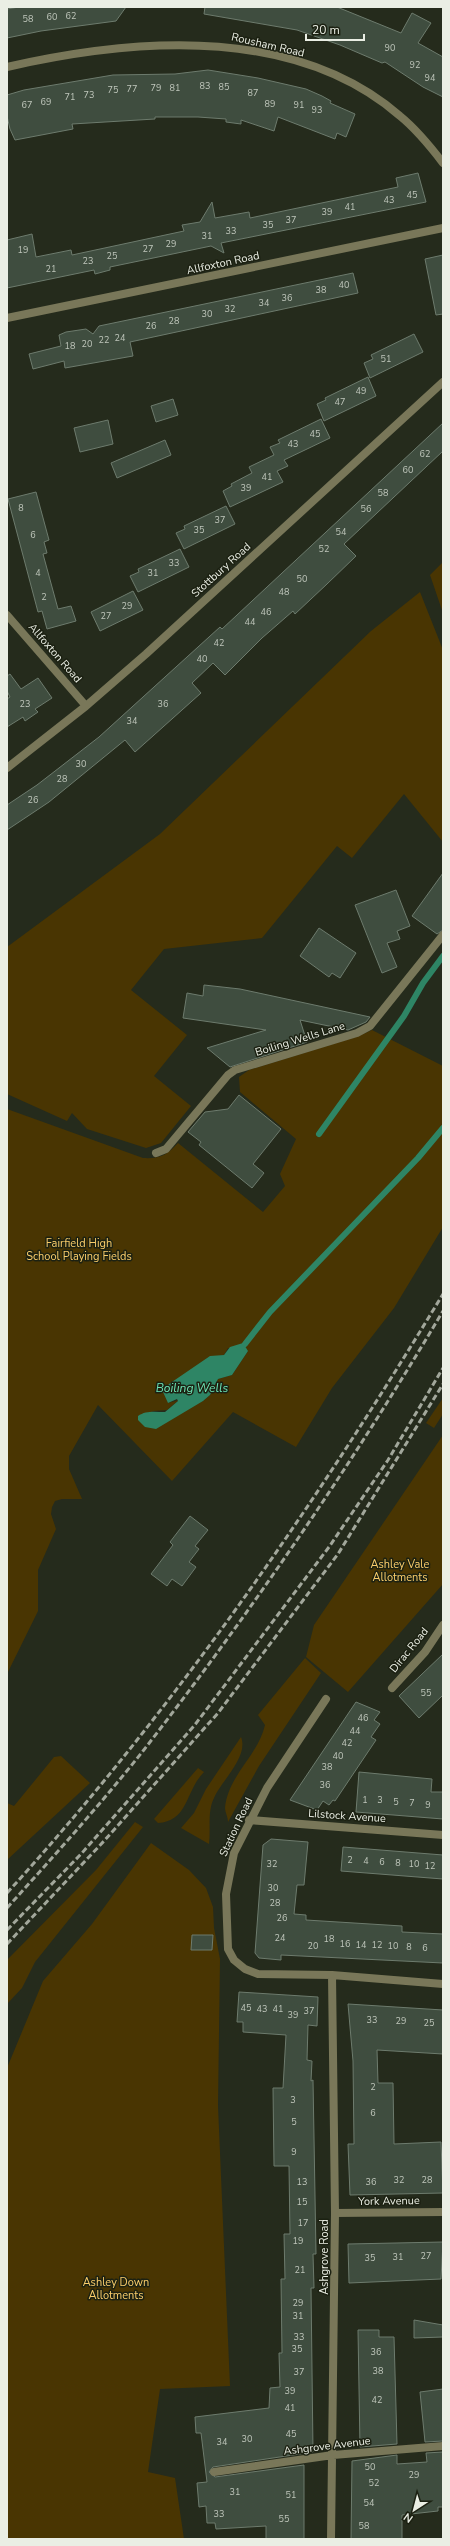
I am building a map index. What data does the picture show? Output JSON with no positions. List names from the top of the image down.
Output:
{
  "streets": {
    "street": [
      "Rousham Road",
      "Allfoxton Road",
      "Stottbury Road",
      "Boiling Wells Lane",
      "Dirac Road",
      "Lilstock Avenue",
      "Station Road",
      "York Avenue",
      "Ashgrove Road",
      "Ashgrove Avenue"
    ]
  },
  "crossings": [
    ["Allfoxton Road", "Stottbury Road"],
    ["Lilstock Avenue", "Station Road"],
    ["Station Road", "Ashgrove Road"],
    ["York Avenue", "Ashgrove Road"],
    ["Ashgrove Road", "Ashgrove Avenue"]
  ],
  "water": ["Boiling Wells"],
  "parks": ["Fairfield High School Playing Fields", "Ashley Vale Allotments", "Ashley Down Allotments"],
  "house_numbers": [
    "62",
    "60",
    "58",
    "90",
    "92",
    "94",
    "83",
    "85",
    "79",
    "81",
    "77",
    "75",
    "87",
    "73",
    "71",
    "69",
    "89",
    "67",
    "91",
    "93",
    "45",
    "43",
    "41",
    "39",
    "37",
    "35",
    "33",
    "31",
    "29",
    "27",
    "19",
    "25",
    "23",
    "21",
    "40",
    "38",
    "36",
    "34",
    "32",
    "30",
    "28",
    "26",
    "24",
    "22",
    "20",
    "18",
    "51",
    "49",
    "47",
    "45",
    "43",
    "62",
    "60",
    "41",
    "39",
    "58",
    "8",
    "56",
    "37",
    "35",
    "54",
    "6",
    "52",
    "33",
    "4",
    "31",
    "50",
    "48",
    "2",
    "29",
    "46",
    "27",
    "44",
    "42",
    "40",
    "23",
    "36",
    "34",
    "30",
    "28",
    "26",
    "55",
    "46",
    "44",
    "42",
    "40",
    "38",
    "36",
    "1",
    "3",
    "5",
    "7",
    "9",
    "2",
    "4",
    "6",
    "8",
    "32",
    "10",
    "12",
    "30",
    "28",
    "26",
    "24",
    "18",
    "16",
    "14",
    "12",
    "20",
    "10",
    "8",
    "6",
    "45",
    "43",
    "41",
    "37",
    "39",
    "33",
    "29",
    "25",
    "2",
    "3",
    "6",
    "5",
    "9",
    "32",
    "28",
    "13",
    "36",
    "15",
    "17",
    "19",
    "27",
    "31",
    "35",
    "21",
    "29",
    "31",
    "33",
    "35",
    "36",
    "38",
    "37",
    "39",
    "42",
    "41",
    "45",
    "30",
    "34",
    "50",
    "29",
    "52",
    "31",
    "51",
    "54",
    "33",
    "55",
    "58"
  ],
  "scale_bar": "20 m",
  "north": "bottom left"
}
